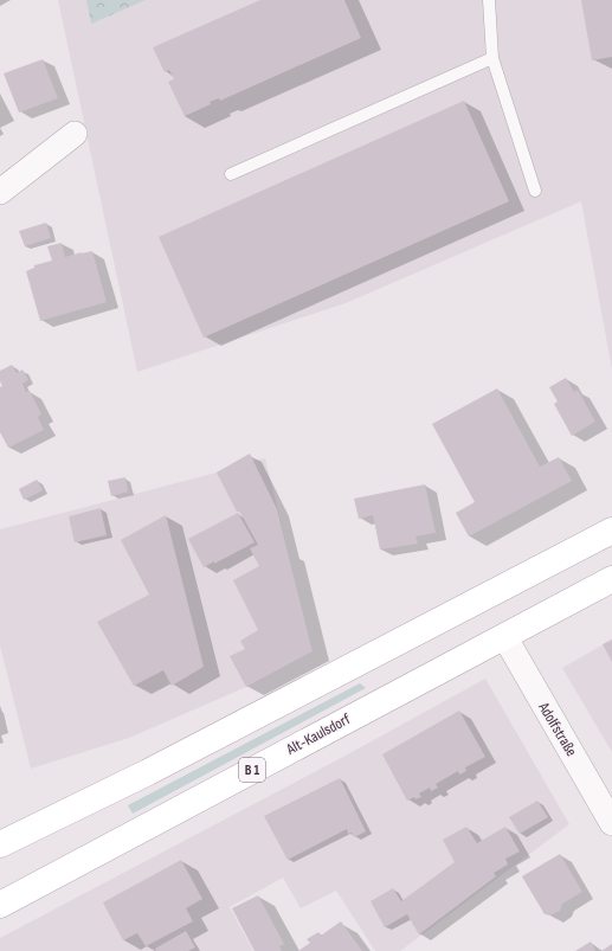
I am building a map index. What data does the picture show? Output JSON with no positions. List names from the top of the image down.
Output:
{
  "streets": {
    "main road": ["Alt-Kaulsdorf", "B 1"],
    "street": ["Adolfstraße"]
  },
  "crossings": [
    ["Adolfstraße", "Alt-Kaulsdorf"]
  ]
}
